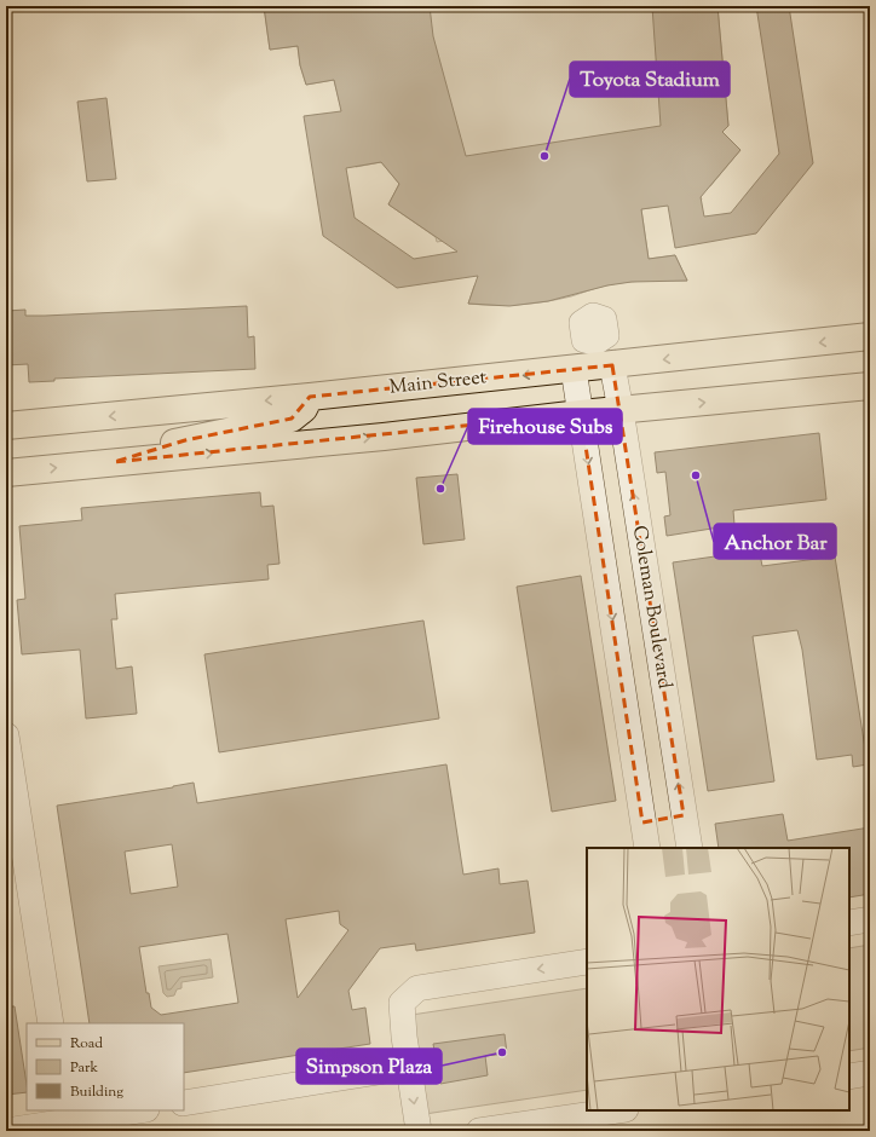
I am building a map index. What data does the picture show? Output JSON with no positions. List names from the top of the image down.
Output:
{
  "streets": {
    "main road": ["Main Street"],
    "street": ["Coleman Boulevard"]
  },
  "crossings": [
    ["Main Street", "Coleman Boulevard"]
  ],
  "places": [
    "Toyota Stadium",
    "Anchor Bar",
    "Firehouse Subs",
    "Simpson Plaza"
  ],
  "legend": ["Road", "Park", "Building"]
}
